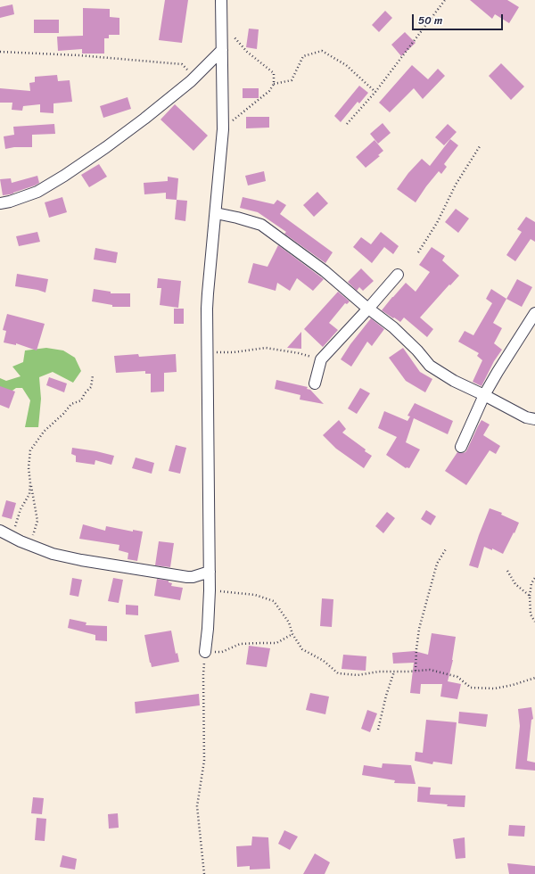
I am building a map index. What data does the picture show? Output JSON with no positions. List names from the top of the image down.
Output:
{
  "scale_bar": "50 m"
}
